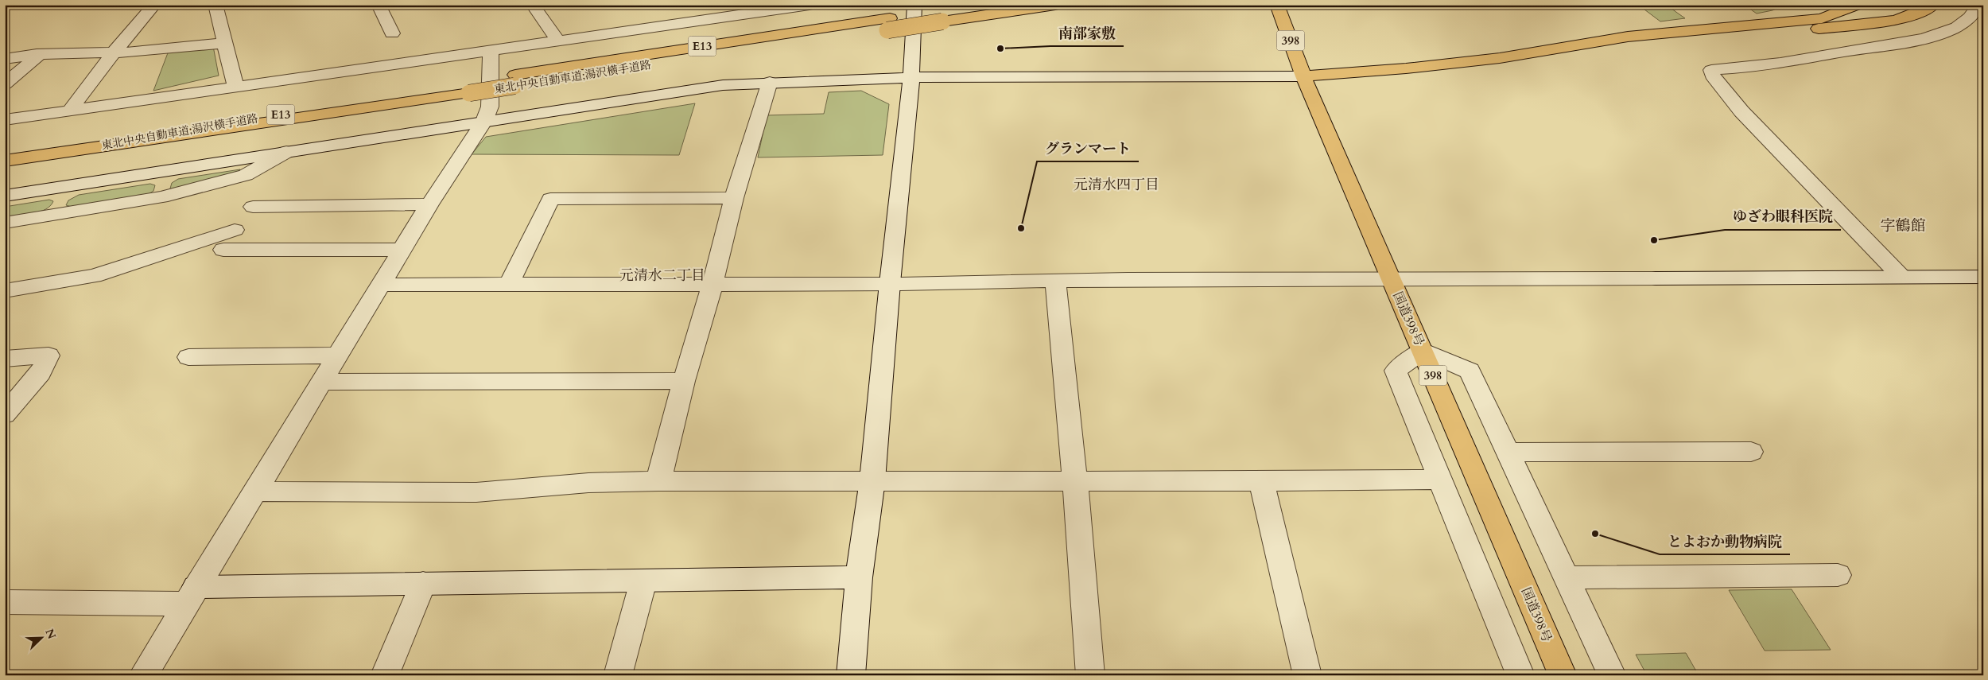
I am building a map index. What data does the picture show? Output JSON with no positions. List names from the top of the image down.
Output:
{
  "streets": {
    "highway": [
      "398",
      "E13",
      "東北中央自動車道;湯沢横手道路",
      "国道398号"
    ]
  },
  "districts": ["元清水四丁目", "字鶴館", "元清水二丁目"],
  "places": [
    "南部家敷",
    "グランマート",
    "ゆざわ眼科医院",
    "とよおか動物病院"
  ],
  "north": "top right"
}
